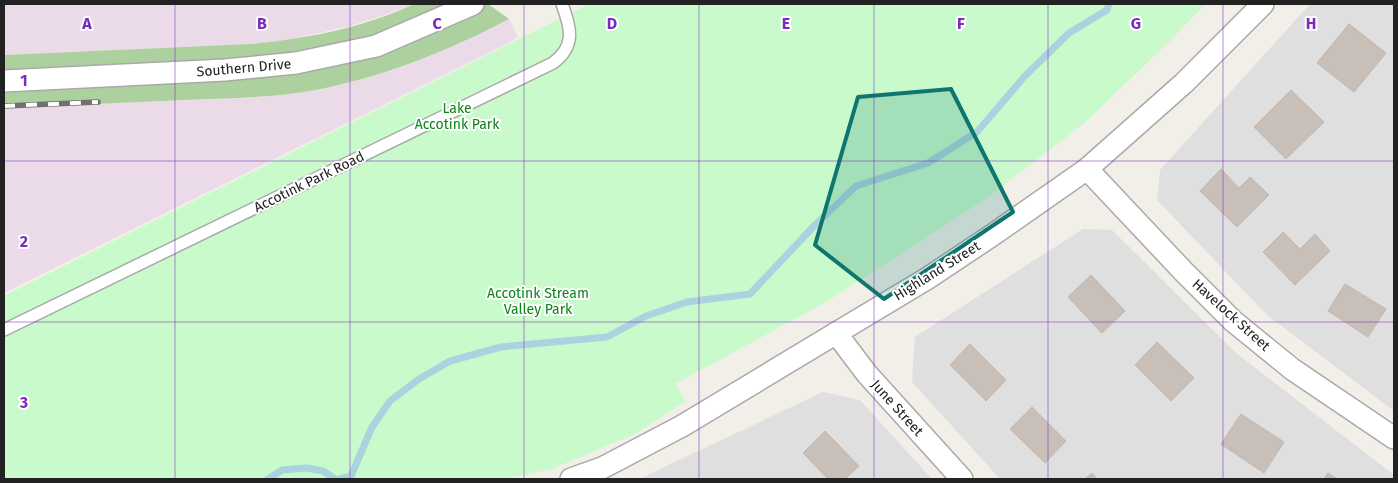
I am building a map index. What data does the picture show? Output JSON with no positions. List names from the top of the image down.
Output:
{
  "streets": {
    "street": [
      "Southern Drive",
      "Highland Street",
      "Havelock Street",
      "June Street"
    ],
    "lane": ["Accotink Park Road"]
  },
  "crossings": [
    ["Highland Street", "Havelock Street"],
    ["Highland Street", "June Street"]
  ],
  "parks": ["Lake Accotink Park", "Accotink Stream Valley Park"],
  "grid": {
    "columns": [
      "A",
      "B",
      "C",
      "D",
      "E",
      "F",
      "G",
      "H"
    ],
    "rows": ["1", "2", "3"]
  }
}
